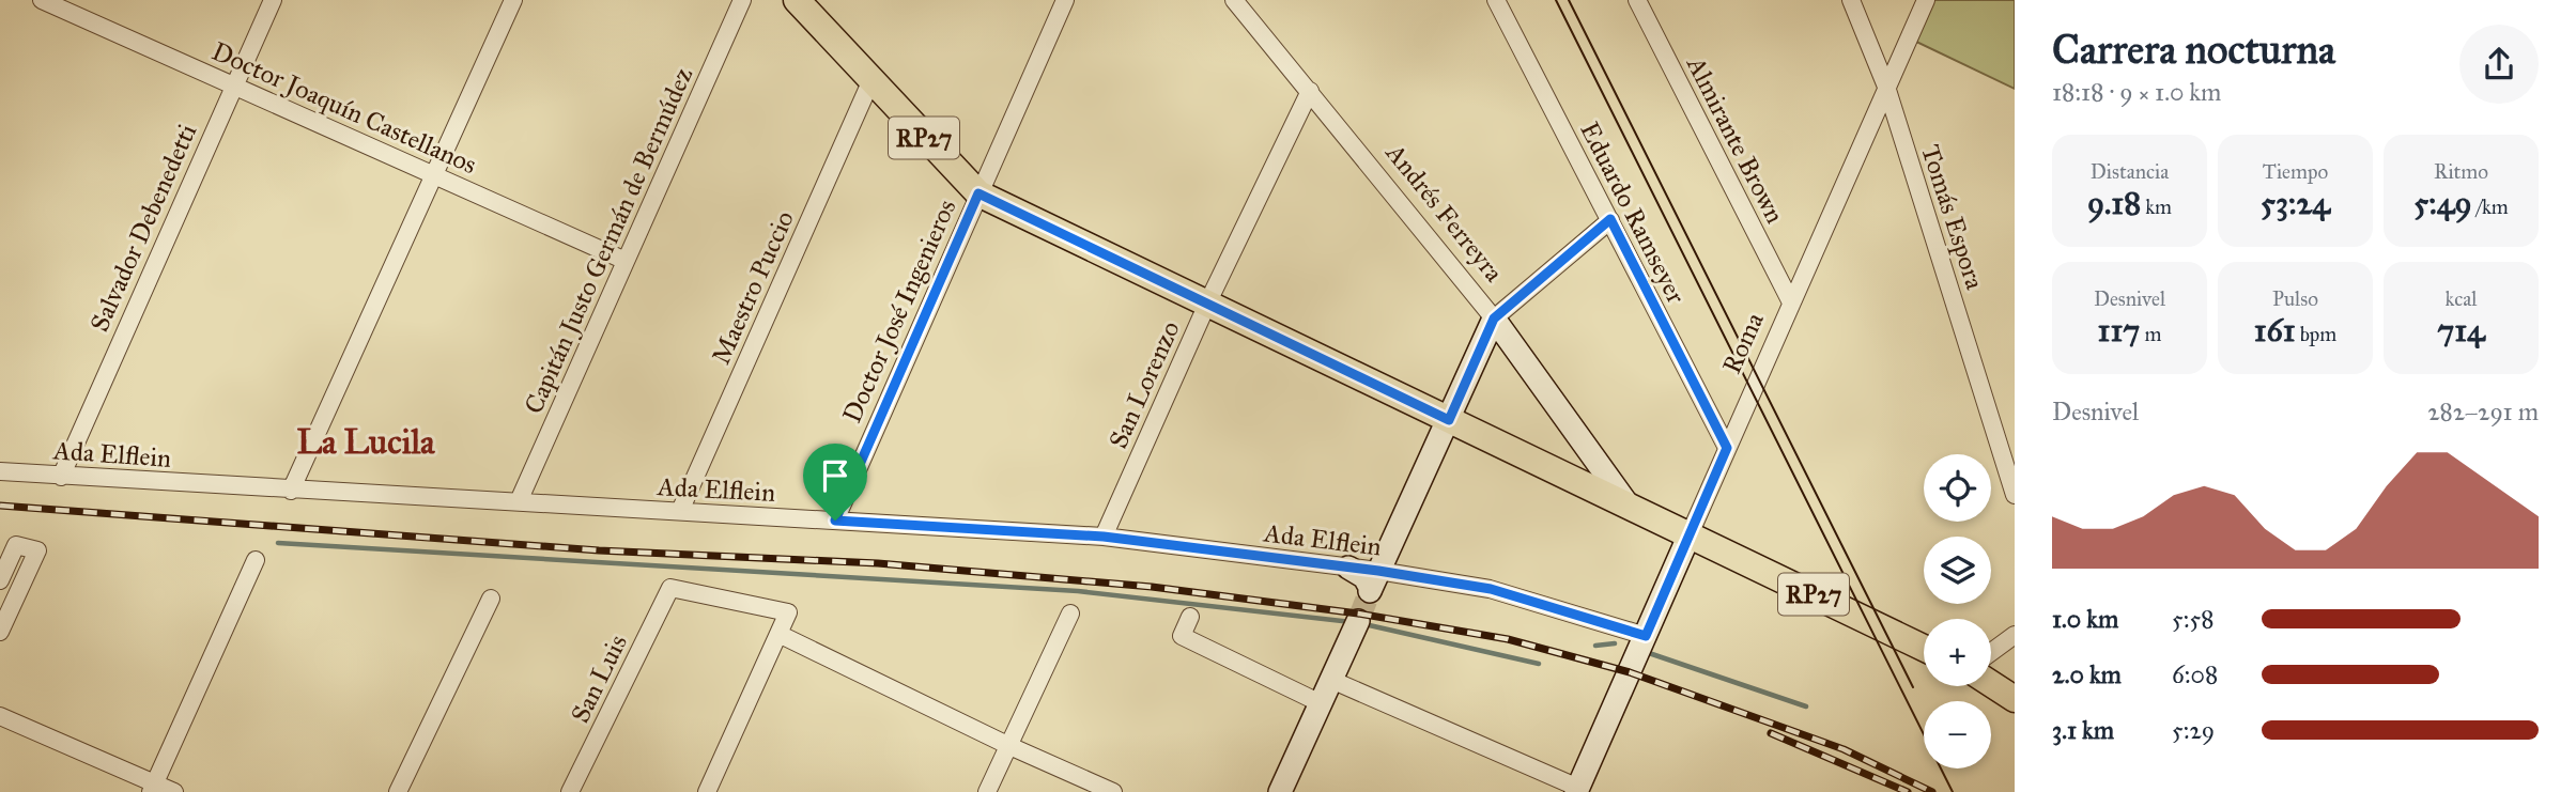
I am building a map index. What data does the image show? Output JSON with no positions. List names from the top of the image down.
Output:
{
  "streets": {
    "main road": ["RP27"],
    "street": [
      "Doctor Joaquín Castellanos",
      "Almirante Brown",
      "Andrés Ferreyra",
      "Eduardo Ramseyer",
      "Tomás Espora",
      "Salvador Debenedetti",
      "Capitán Justo Germán de Bermúdez",
      "Maestro Puccio",
      "Doctor José Ingenieros",
      "Roma",
      "San Lorenzo",
      "Ada Elflein",
      "San Luis"
    ]
  },
  "crossings": [
    ["Doctor Joaquín Castellanos", "Salvador Debenedetti"],
    ["Doctor Joaquín Castellanos", "Capitán Justo Germán de Bermúdez"],
    ["RP27", "Andrés Ferreyra"],
    ["RP27", "Maestro Puccio"],
    ["RP27", "Doctor José Ingenieros"],
    ["RP27", "Roma"],
    ["RP27", "San Lorenzo"],
    ["Almirante Brown", "Roma"],
    ["Andrés Ferreyra", "San Lorenzo"],
    ["Eduardo Ramseyer", "Roma"],
    ["Tomás Espora", "Roma"],
    ["Salvador Debenedetti", "Ada Elflein"],
    ["Capitán Justo Germán de Bermúdez", "Ada Elflein"],
    ["Maestro Puccio", "Ada Elflein"],
    ["Doctor José Ingenieros", "Ada Elflein"],
    ["Roma", "Ada Elflein"],
    ["San Lorenzo", "Ada Elflein"]
  ],
  "districts": ["La Lucila"],
  "page": {
    "heading": ["Carrera nocturna", "18:18 · 9 × 1.0 km"],
    "stats": [
      ["Distancia", "9.18 km"],
      ["Tiempo", "53:24"],
      ["Ritmo", "5:49 /km"],
      ["Desnivel", "117 m"],
      ["Pulso", "161 bpm"],
      ["kcal", "714"]
    ],
    "chart": ["Desnivel", "282–291 m"],
    "map_buttons": ["+", "−"],
    "list": [
      {
        "name": "1.0 km",
        "note": "5:58"
      },
      {
        "name": "2.0 km",
        "note": "6:08"
      },
      {
        "name": "3.1 km",
        "note": "5:29"
      }
    ]
  }
}
